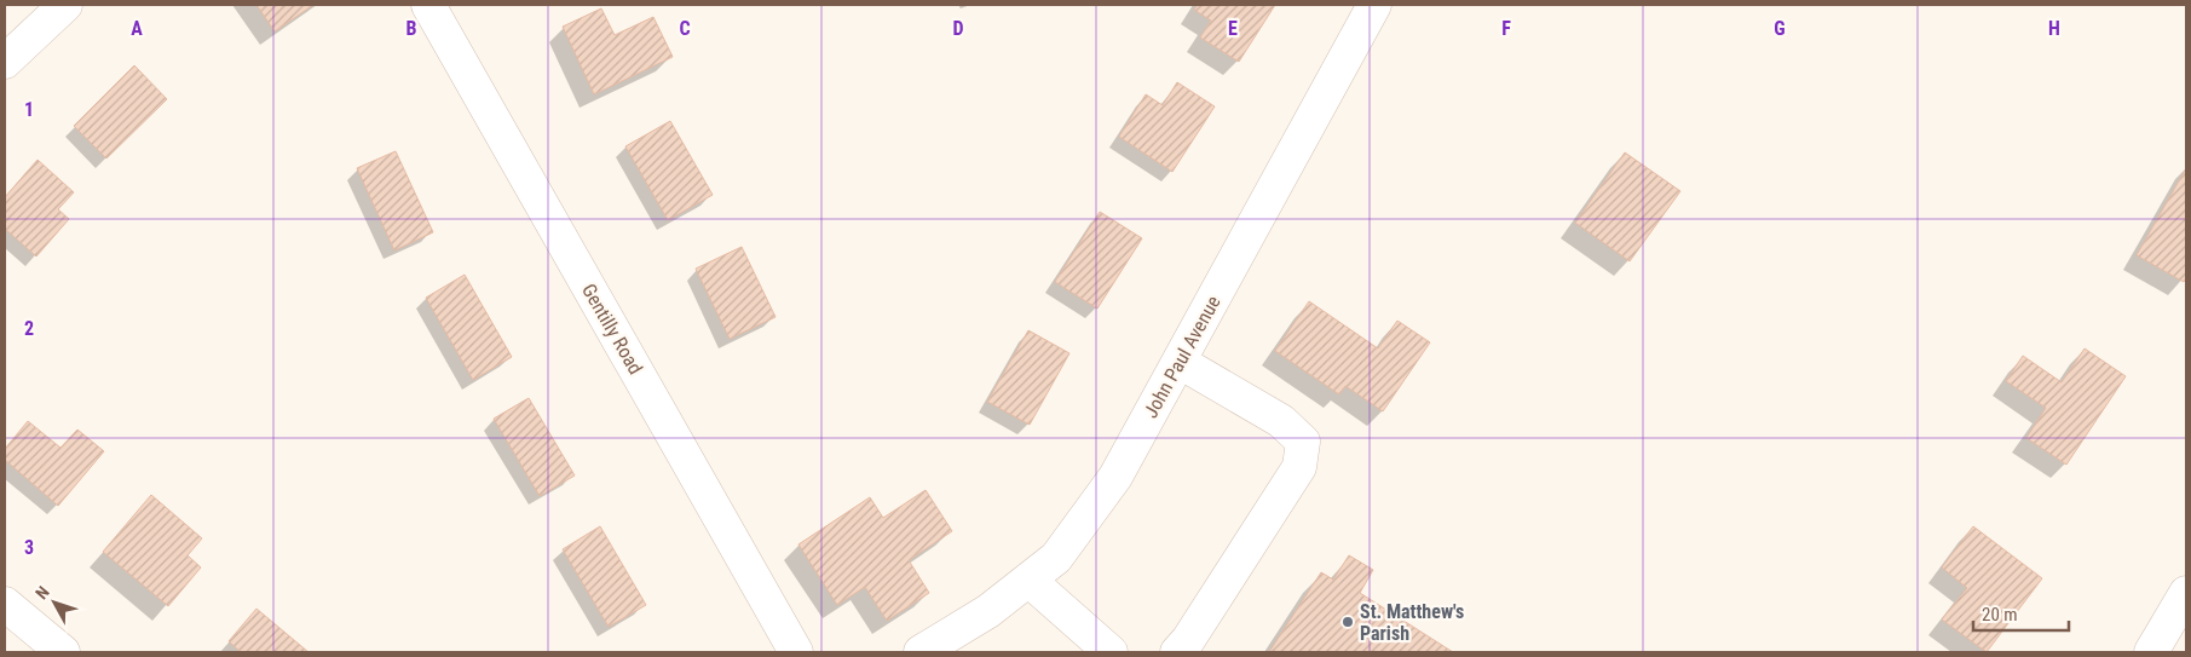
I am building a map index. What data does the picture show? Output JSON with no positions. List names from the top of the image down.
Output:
{
  "streets": {
    "street": ["Gentilly Road", "John Paul Avenue"]
  },
  "places": ["St. Matthew's Parish"],
  "scale_bar": "20 m",
  "north": "top left",
  "grid": {
    "columns": [
      "A",
      "B",
      "C",
      "D",
      "E",
      "F",
      "G",
      "H"
    ],
    "rows": ["1", "2", "3"]
  }
}
